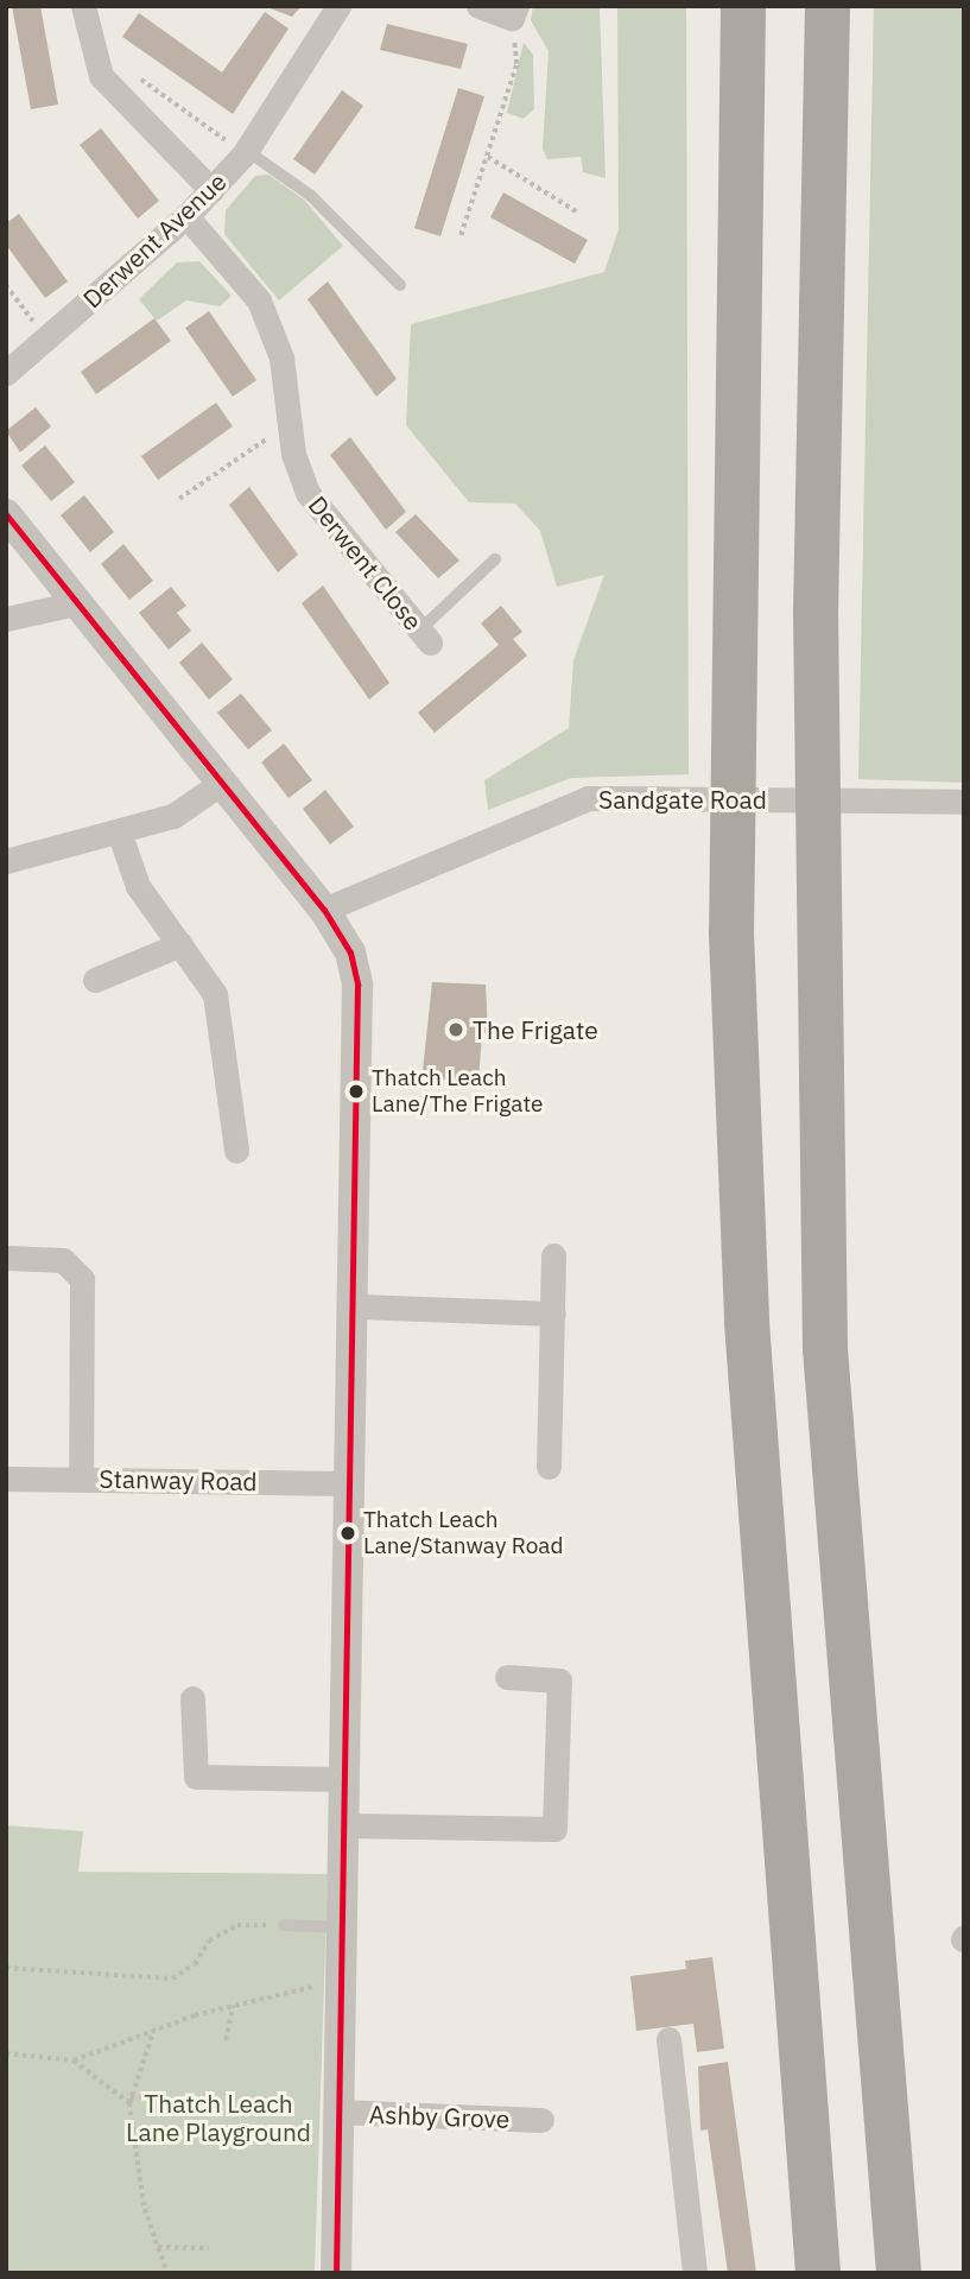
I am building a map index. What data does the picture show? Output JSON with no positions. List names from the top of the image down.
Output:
{
  "streets": {
    "street": [
      "Derwent Avenue",
      "Derwent Close",
      "Sandgate Road",
      "Stanway Road",
      "Ashby Grove"
    ]
  },
  "crossings": [
    ["Derwent Avenue", "Derwent Close"]
  ],
  "parks": ["Thatch Leach Lane Playground"],
  "places": ["The Frigate", "Thatch Leach Lane/The Frigate", "Thatch Leach Lane/Stanway Road"]
}
